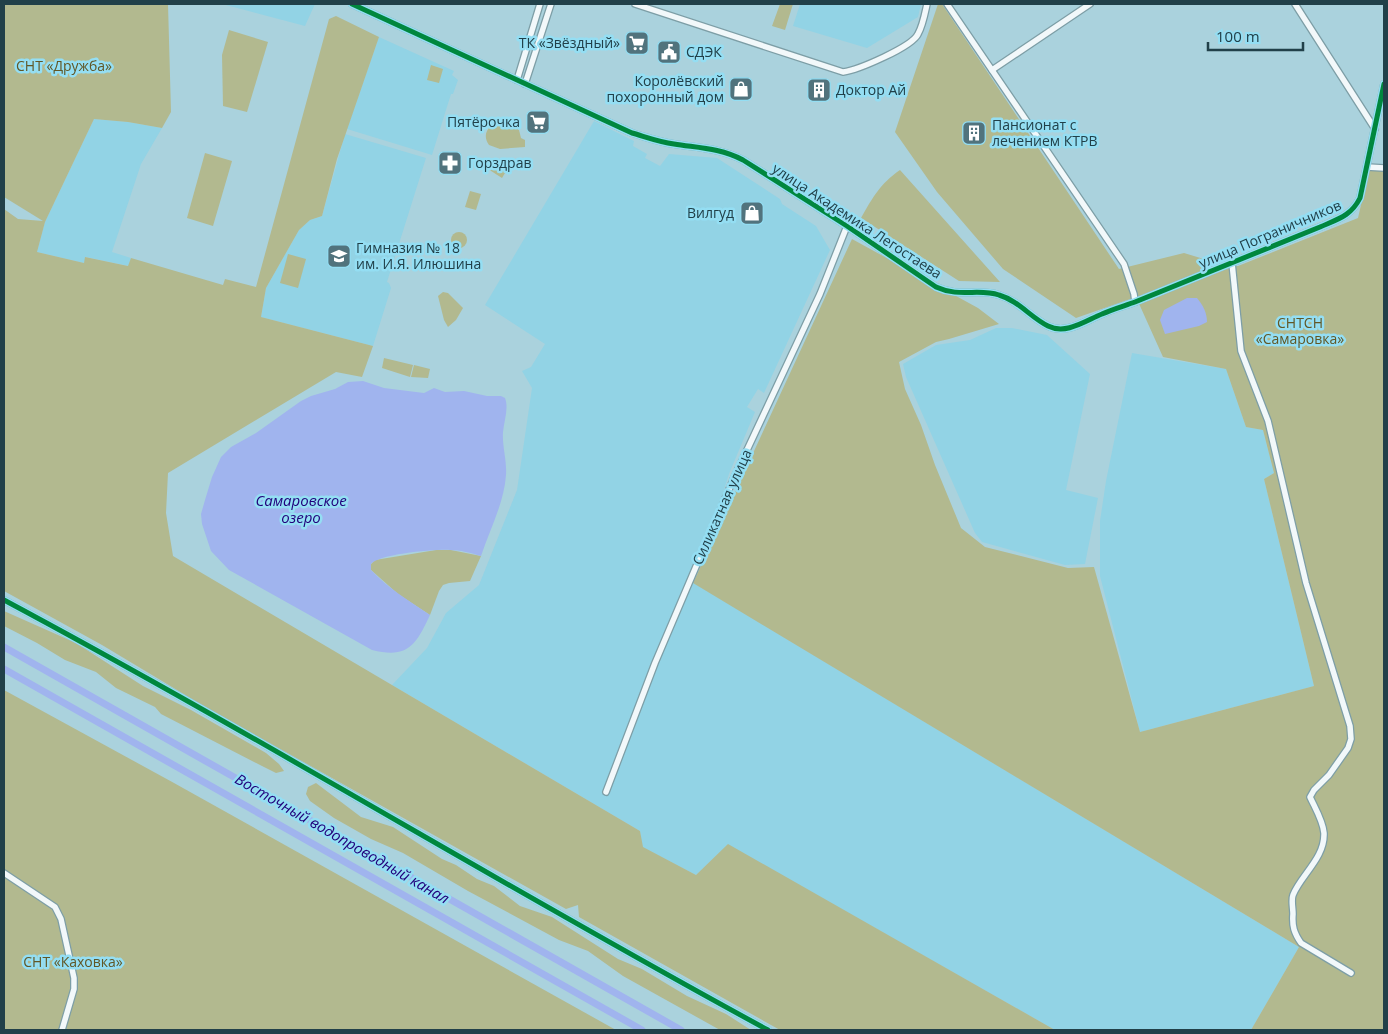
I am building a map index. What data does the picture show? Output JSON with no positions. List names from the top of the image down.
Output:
{
  "streets": {
    "street": ["улица Академика Легостаева", "улица Пограничников", "Силикатная улица"]
  },
  "crossings": [
    ["улица Академика Легостаева", "улица Пограничников"],
    ["улица Академика Легостаева", "Силикатная улица"]
  ],
  "water": ["Самаровское озеро", "Восточный водопроводный канал"],
  "parks": ["СНТ «Дружба»", "СНТСН «Самаровка»", "СНТ «Каховка»"],
  "places": {
    "supermarket": ["ТК «Звёздный»", "Пятёрочка"],
    "public building": ["СДЭК"],
    "shop": ["Королёвский похоронный дом", "Вилгуд"],
    "building": ["Доктор Ай", "Пансионат с лечением КТРВ"],
    "pharmacy": ["Горздрав"],
    "school or university": ["Гимназия № 18 им. И.Я. Илюшина"]
  },
  "scale_bar": "100 m"
}
